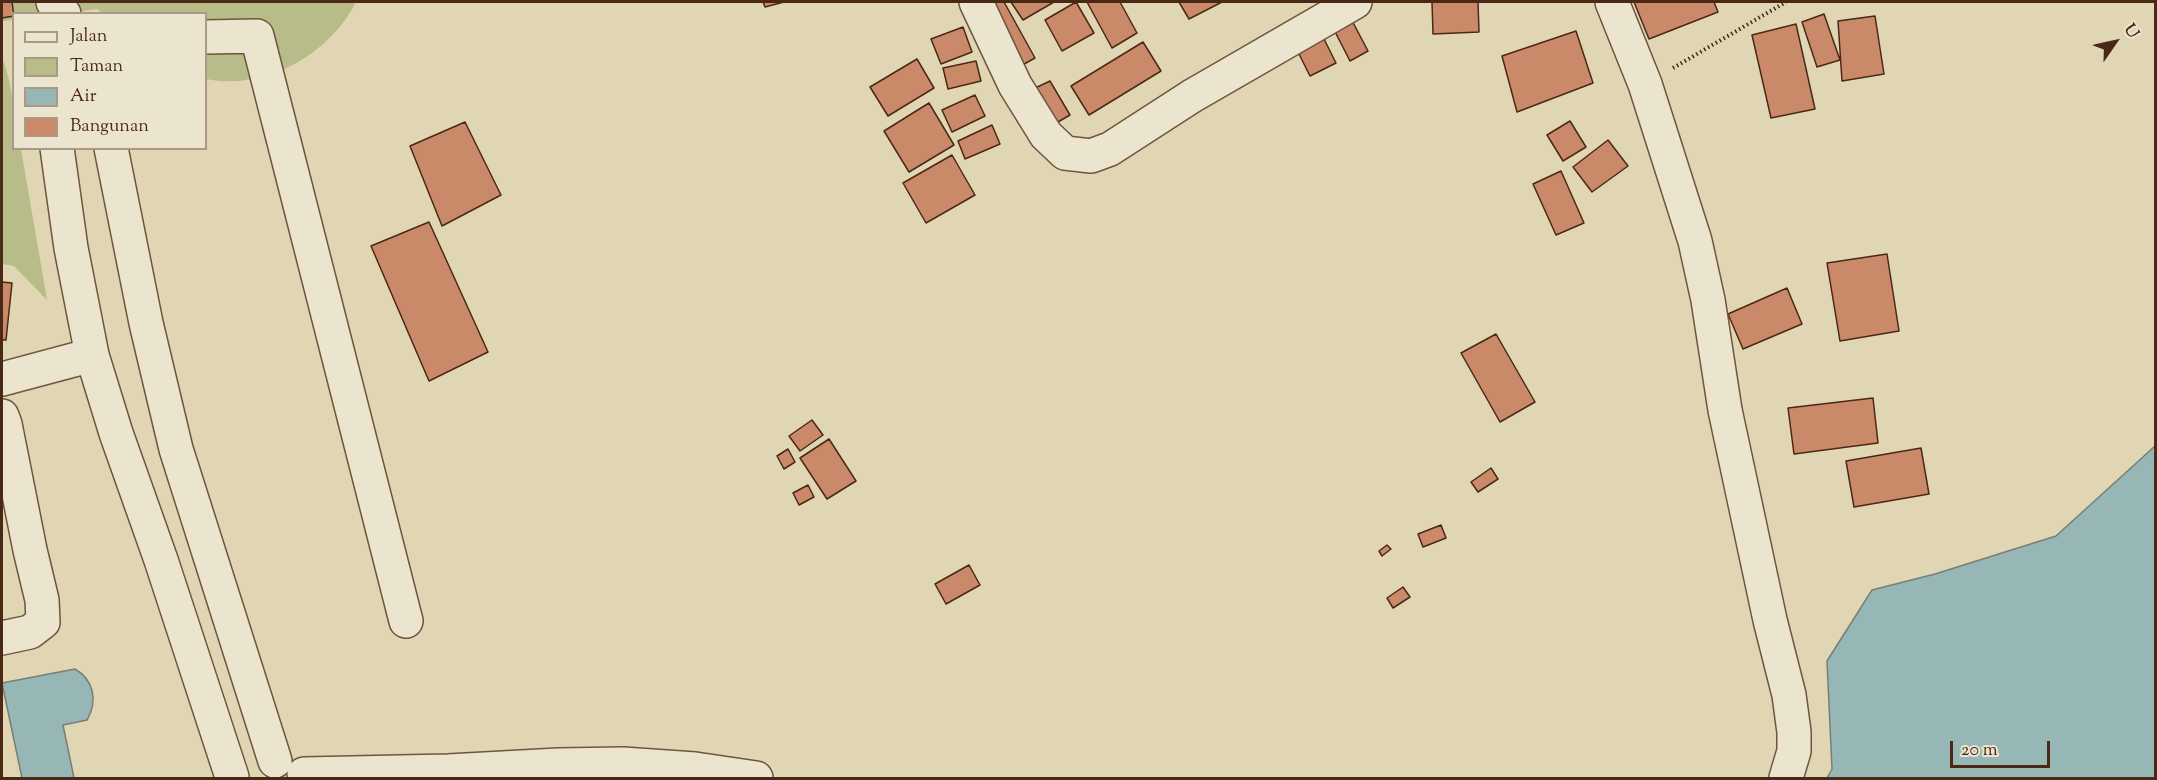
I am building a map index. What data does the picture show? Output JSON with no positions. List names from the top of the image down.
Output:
{
  "legend": [
    "Jalan",
    "Taman",
    "Air",
    "Bangunan"
  ],
  "scale_bar": "20 m",
  "north": "top right"
}
